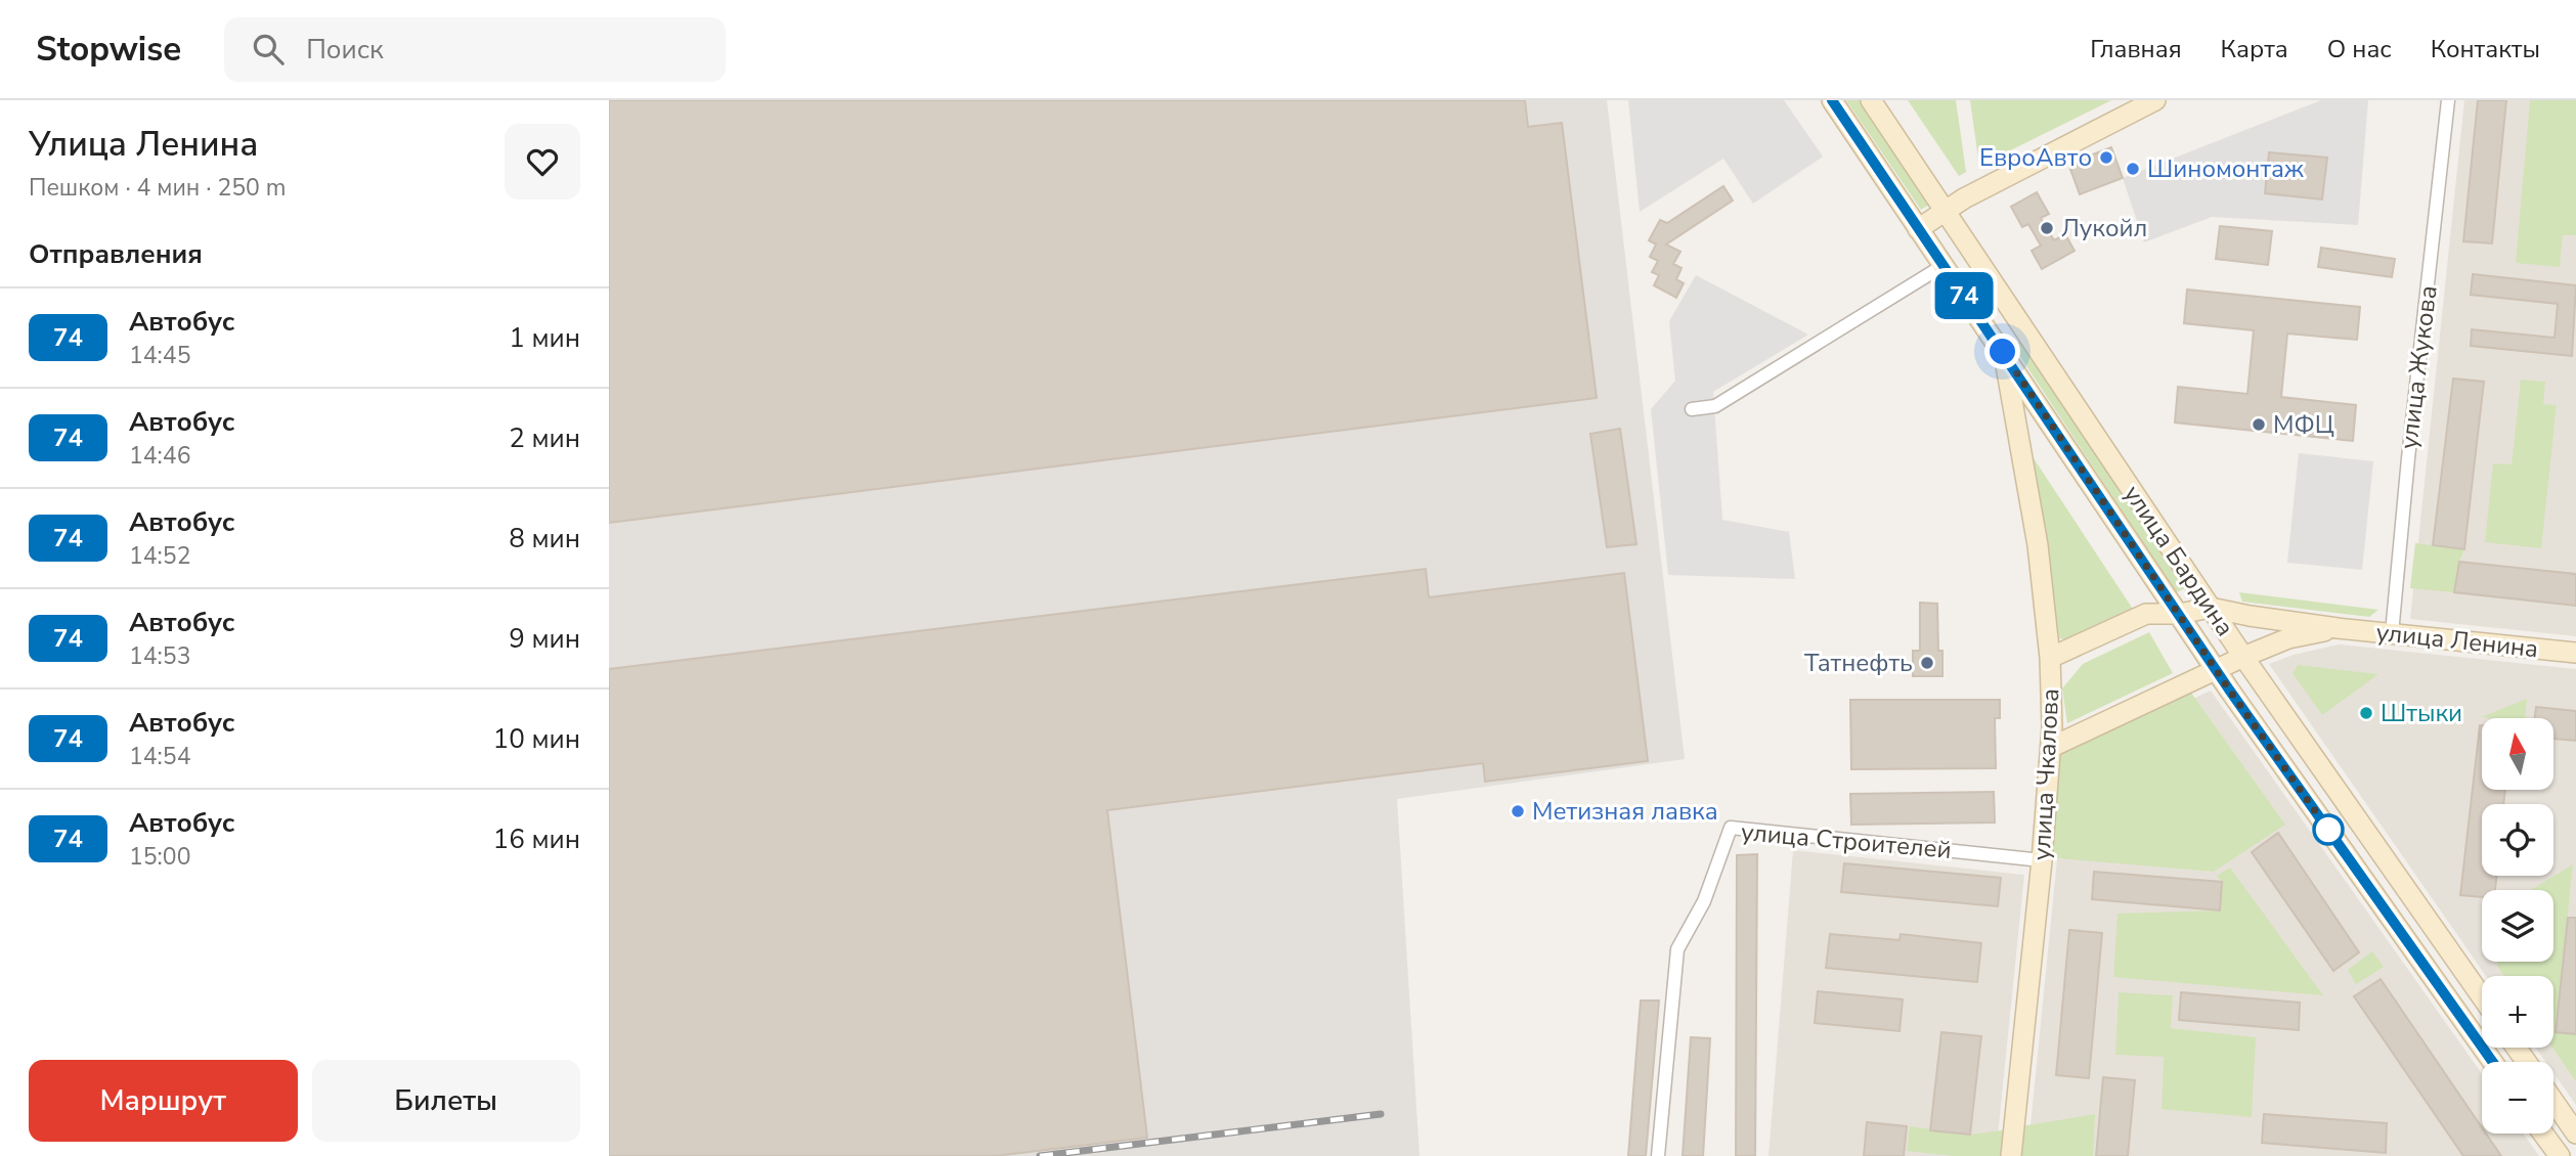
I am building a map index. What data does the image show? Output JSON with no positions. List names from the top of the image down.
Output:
{
  "streets": {
    "main road": ["улица Бардина", "улица Ленина", "улица Чкалова"],
    "street": ["улица Жукова", "улица Строителей"]
  },
  "crossings": [
    ["улица Жукова", "улица Ленина"],
    ["улица Бардина", "улица Ленина"],
    ["улица Бардина", "улица Чкалова"],
    ["улица Ленина", "улица Чкалова"],
    ["улица Чкалова", "улица Строителей"]
  ],
  "places": [
    "ЕвроАвто",
    "Шиномонтаж",
    "Лукойл",
    "МФЦ",
    "Татнефть",
    "Штыки",
    "Метизная лавка"
  ],
  "lines": ["bus line 74"],
  "north": "top",
  "page": {
    "header": "Stopwise",
    "search": "Поиск",
    "nav": [
      "Главная",
      "Карта",
      "О нас",
      "Контакты"
    ],
    "heading": [
      ["Улица Ленина", "Пешком · 4 мин · 250 m"],
      "Отправления"
    ],
    "on_map": "74",
    "list": [
      {
        "mark": "74",
        "name": "Автобус",
        "note": "14:45",
        "value": "1 мин"
      },
      {
        "mark": "74",
        "name": "Автобус",
        "note": "14:46",
        "value": "2 мин"
      },
      {
        "mark": "74",
        "name": "Автобус",
        "note": "14:52",
        "value": "8 мин"
      },
      {
        "mark": "74",
        "name": "Автобус",
        "note": "14:53",
        "value": "9 мин"
      },
      {
        "mark": "74",
        "name": "Автобус",
        "note": "14:54",
        "value": "10 мин"
      },
      {
        "mark": "74",
        "name": "Автобус",
        "note": "15:00",
        "value": "16 мин"
      }
    ],
    "map_buttons": ["+", "−"],
    "buttons": ["Маршрут", "Билеты"]
  }
}
